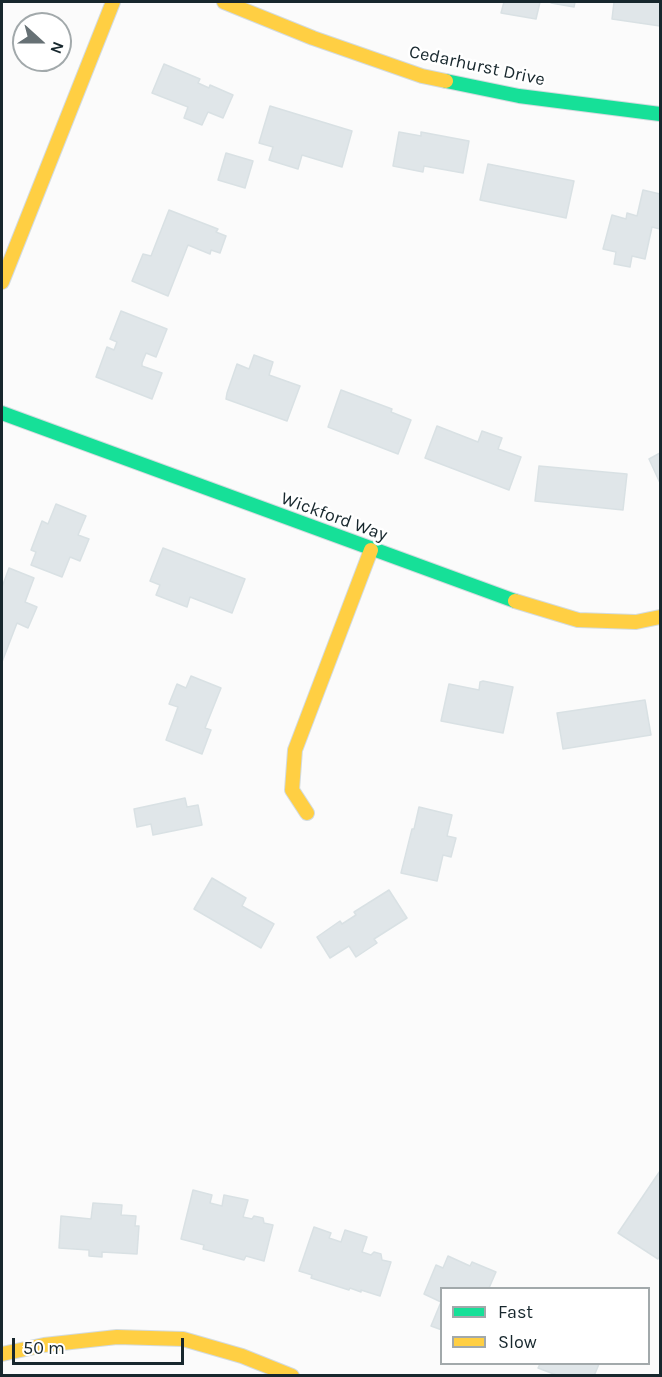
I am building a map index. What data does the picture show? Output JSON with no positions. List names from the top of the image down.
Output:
{
  "streets": {
    "street": ["Cedarhurst Drive", "Wickford Way"]
  },
  "legend": ["Fast", "Slow"],
  "scale_bar": "50 m",
  "north": "right"
}
